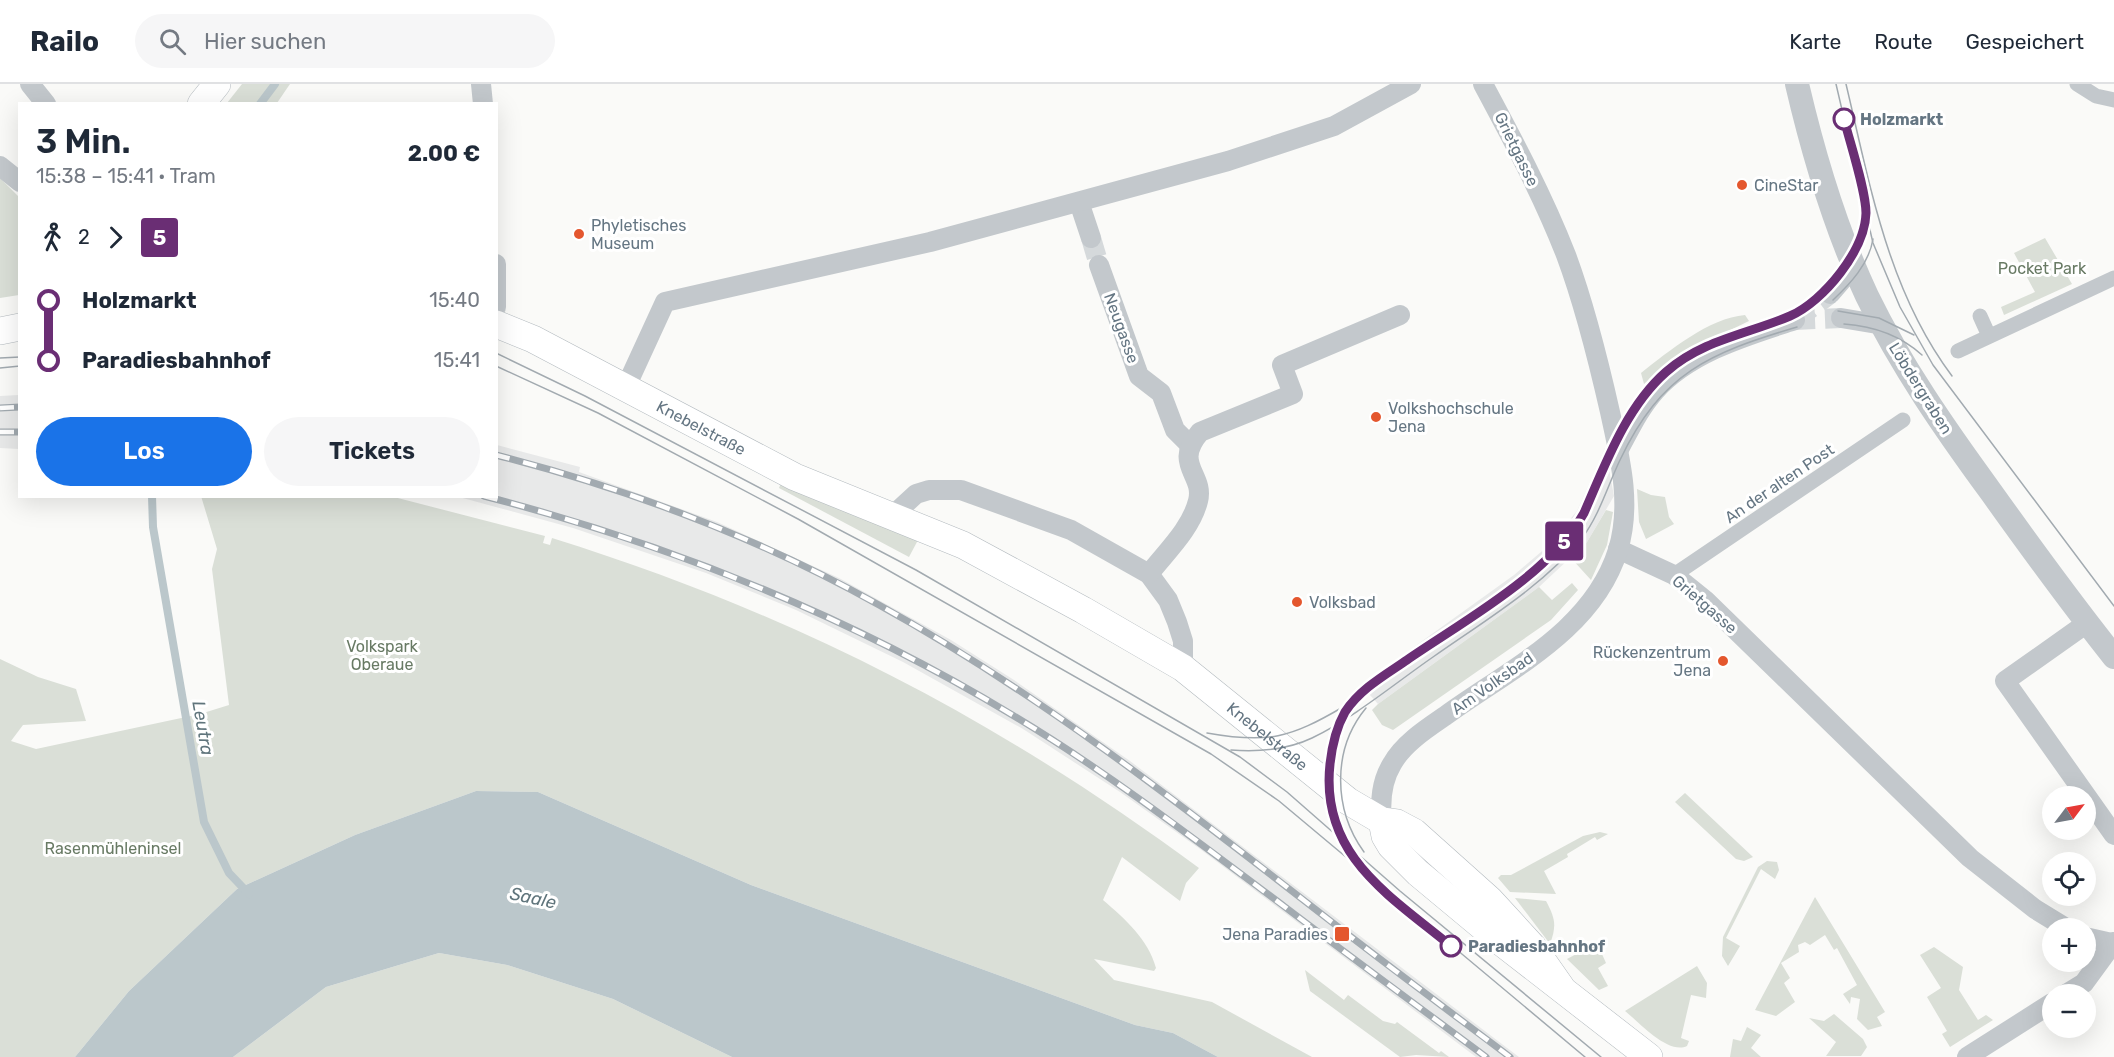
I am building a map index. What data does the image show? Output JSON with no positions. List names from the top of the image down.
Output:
{
  "streets": {
    "main road": ["Knebelstraße"],
    "street": [
      "Grietgasse",
      "Neugasse",
      "Löbdergraben",
      "An der alten Post",
      "Am Volksbad"
    ]
  },
  "crossings": [
    ["Grietgasse", "An der alten Post"],
    ["Grietgasse", "Am Volksbad"],
    ["Knebelstraße", "Am Volksbad"]
  ],
  "water": ["Leutra", "Saale"],
  "parks": ["Pocket Park", "Volkspark Oberaue", "Rasenmühleninsel"],
  "places": {
    "other": [
      "Holzmarkt",
      "CineStar",
      "Phyletisches Museum",
      "Volkshochschule Jena",
      "Volksbad",
      "Rückenzentrum Jena",
      "Paradiesbahnhof"
    ],
    "transit": ["Jena Paradies"]
  },
  "lines": ["tram line 5"],
  "north": "top right",
  "page": {
    "header": "Railo",
    "search": "Hier suchen",
    "nav": ["Karte", "Route", "Gespeichert"],
    "on_map": "5",
    "heading": ["3 Min.", "15:38 – 15:41 · Tram", "2.00 €"],
    "legs": ["2", "5"],
    "list": [
      {
        "name": "Holzmarkt",
        "value": "15:40"
      },
      {
        "name": "Paradiesbahnhof",
        "value": "15:41"
      }
    ],
    "buttons": ["Los", "Tickets"],
    "map_buttons": ["+", "−"]
  }
}
